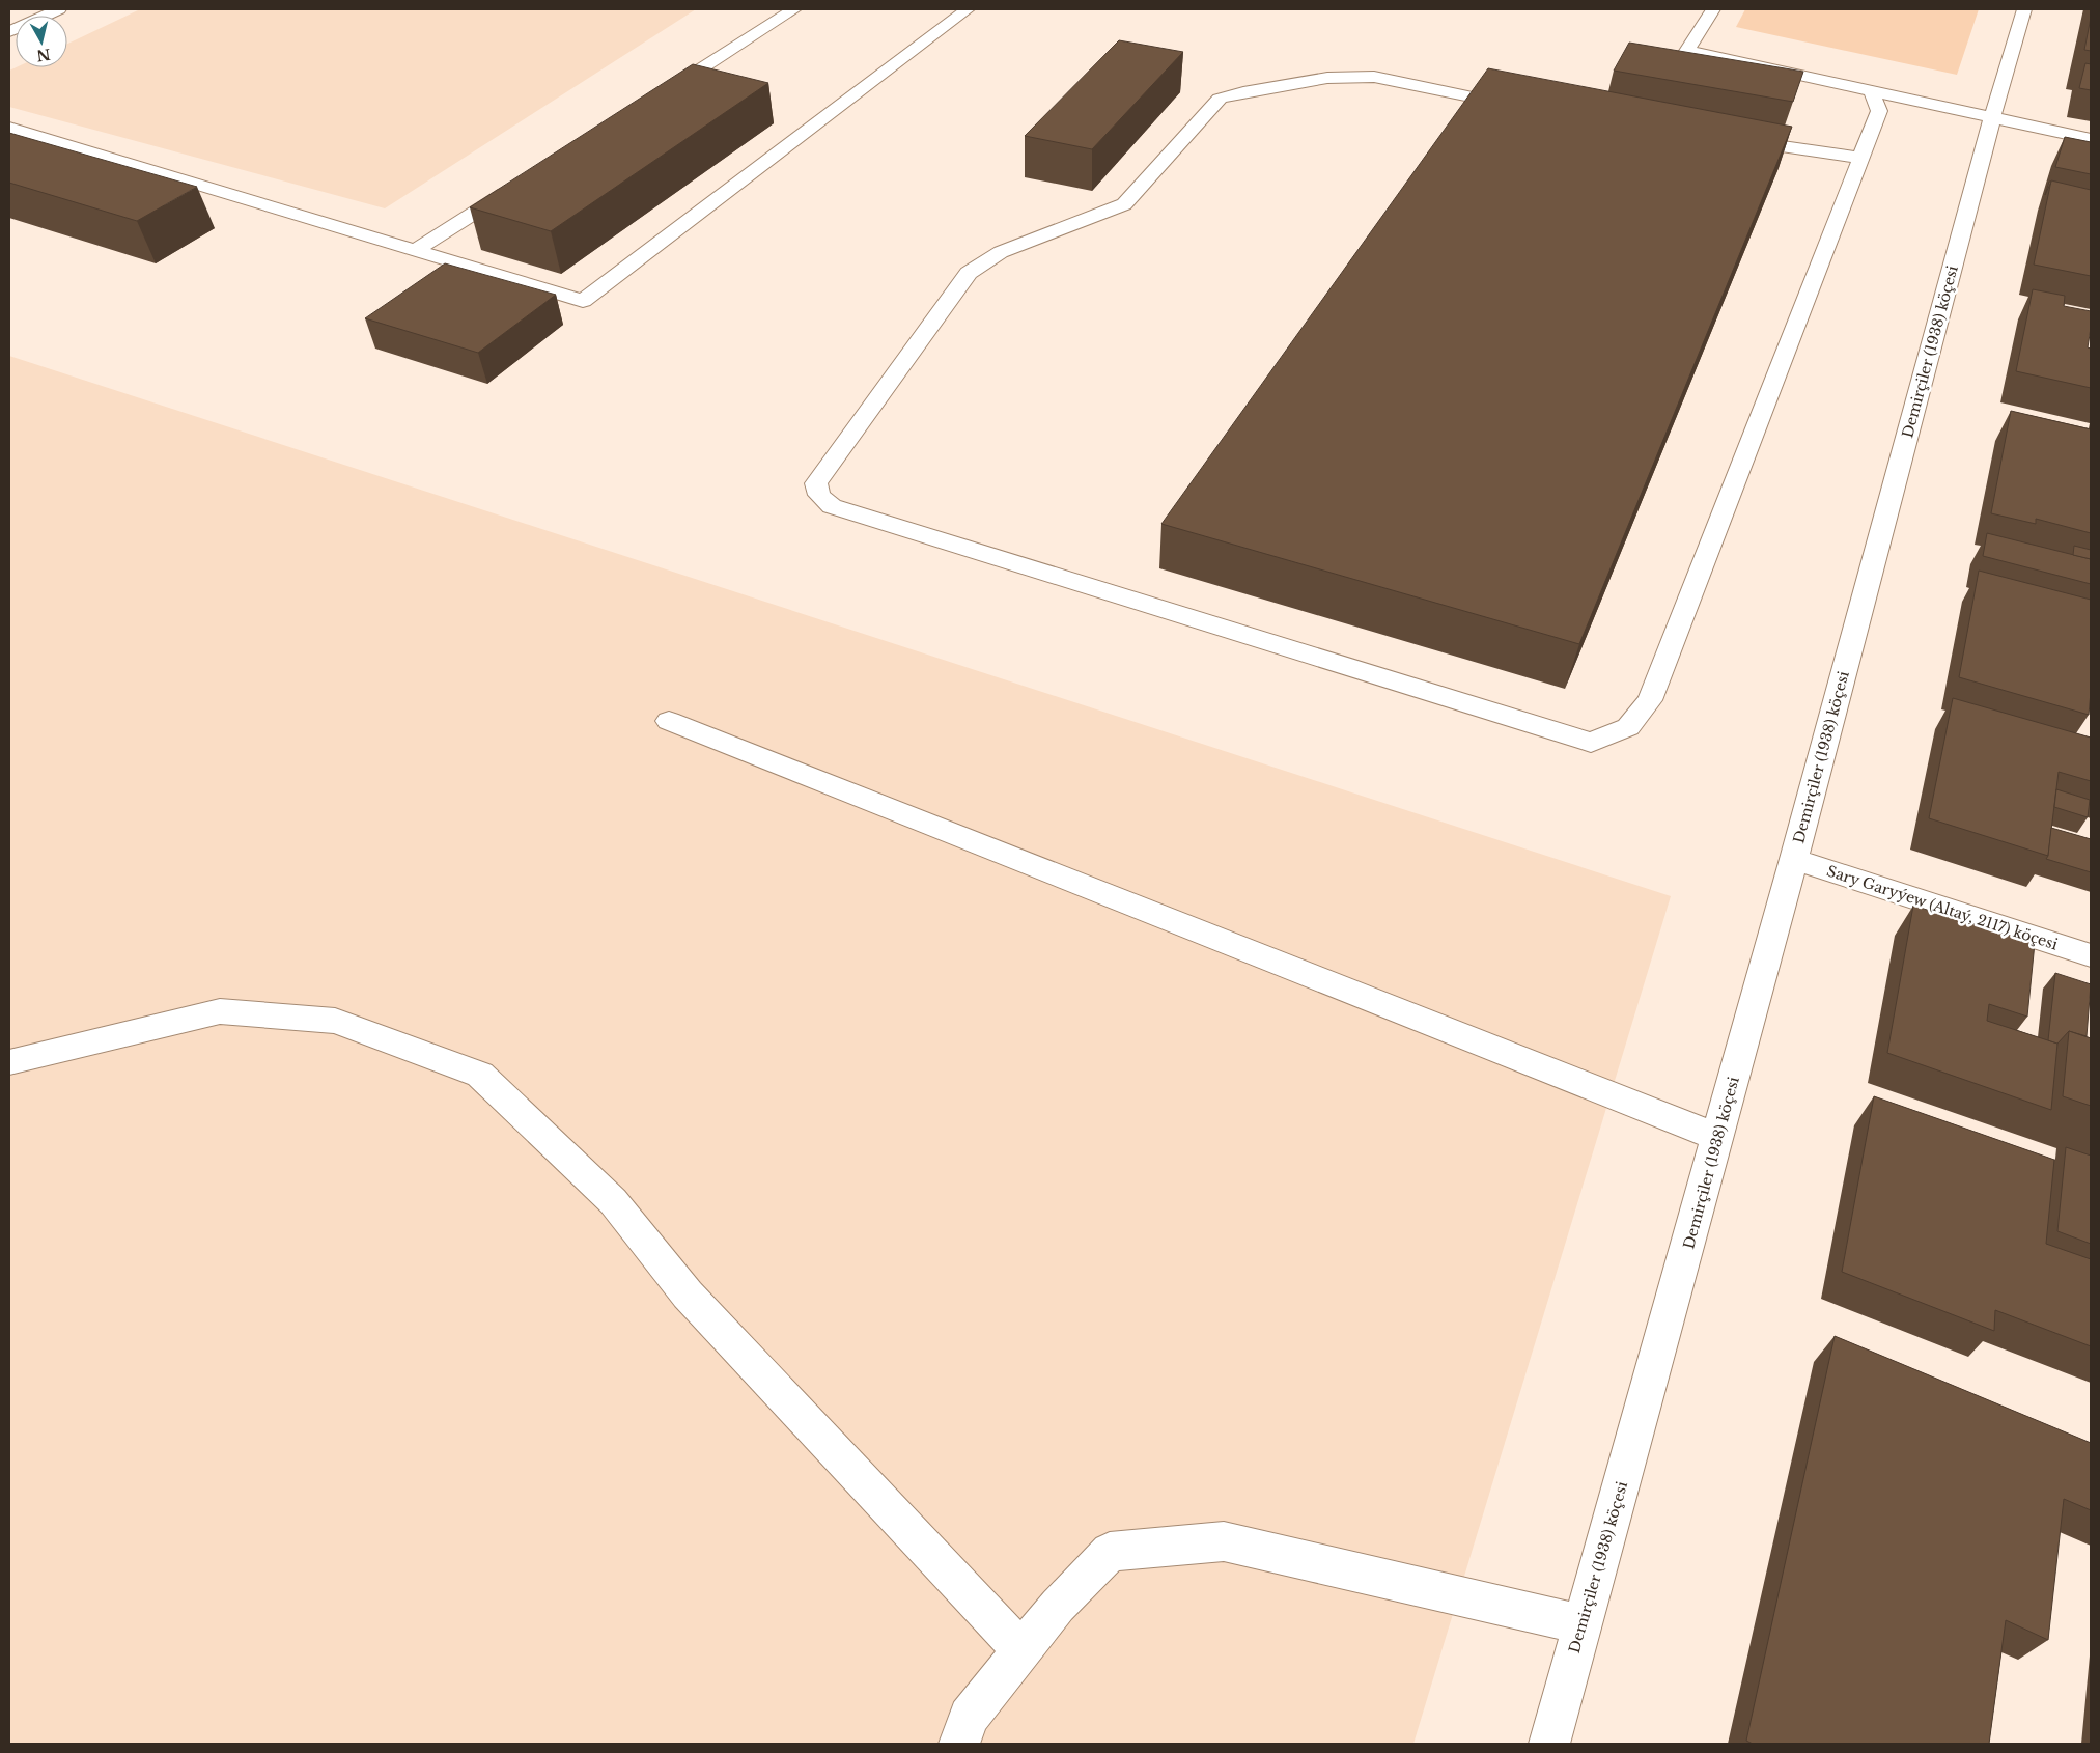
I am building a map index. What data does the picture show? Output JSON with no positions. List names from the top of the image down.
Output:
{
  "streets": {
    "street": ["Demirçiler (1938) köçesi", "Sary Garyýew (Altaý, 2117) köçesi"]
  },
  "crossings": [
    ["Demirçiler (1938) köçesi", "Sary Garyýew (Altaý, 2117) köçesi"]
  ],
  "north": "bottom"
}
